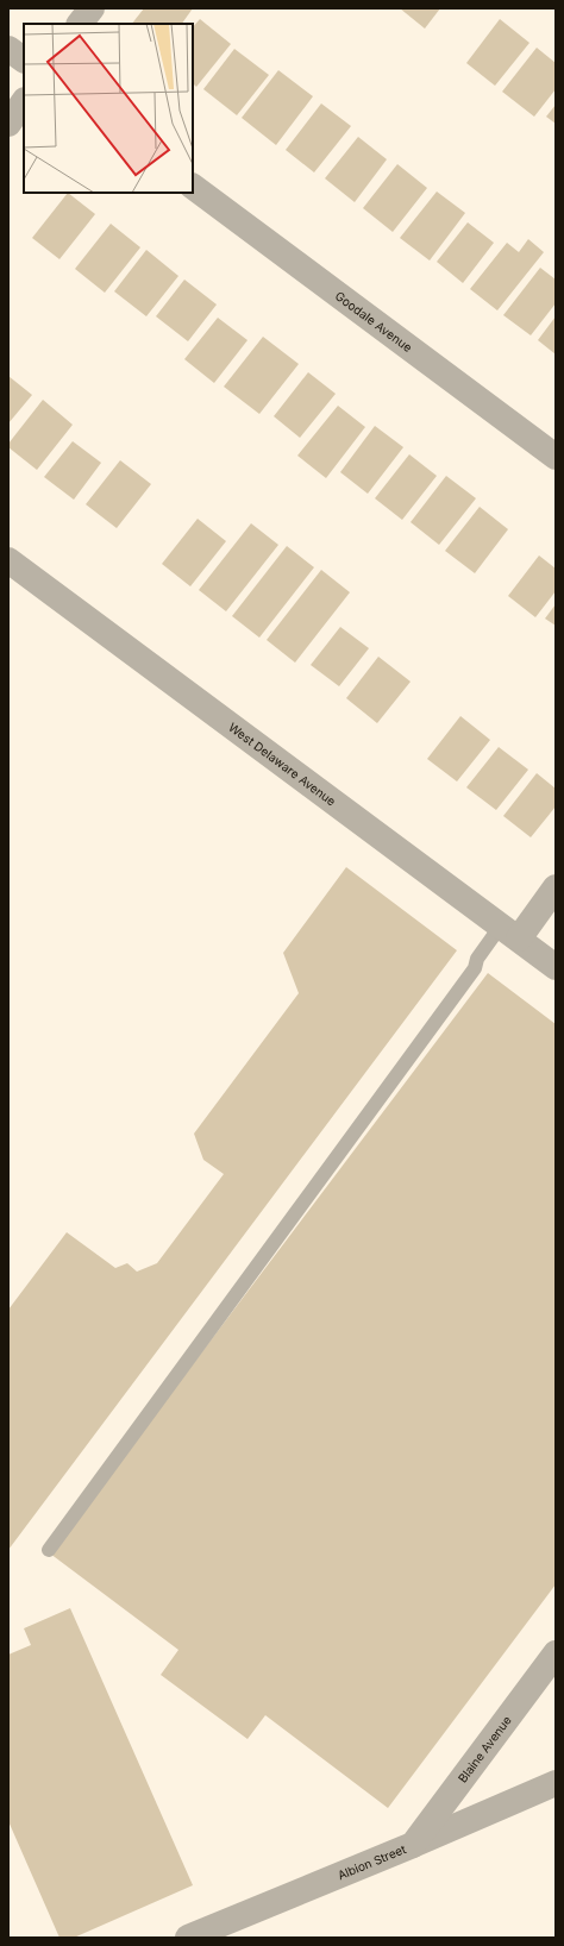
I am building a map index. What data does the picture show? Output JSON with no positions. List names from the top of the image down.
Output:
{
  "streets": {
    "street": [
      "Goodale Avenue",
      "West Delaware Avenue",
      "Blaine Avenue",
      "Albion Street"
    ]
  },
  "crossings": [
    ["Blaine Avenue", "Albion Street"]
  ]
}
